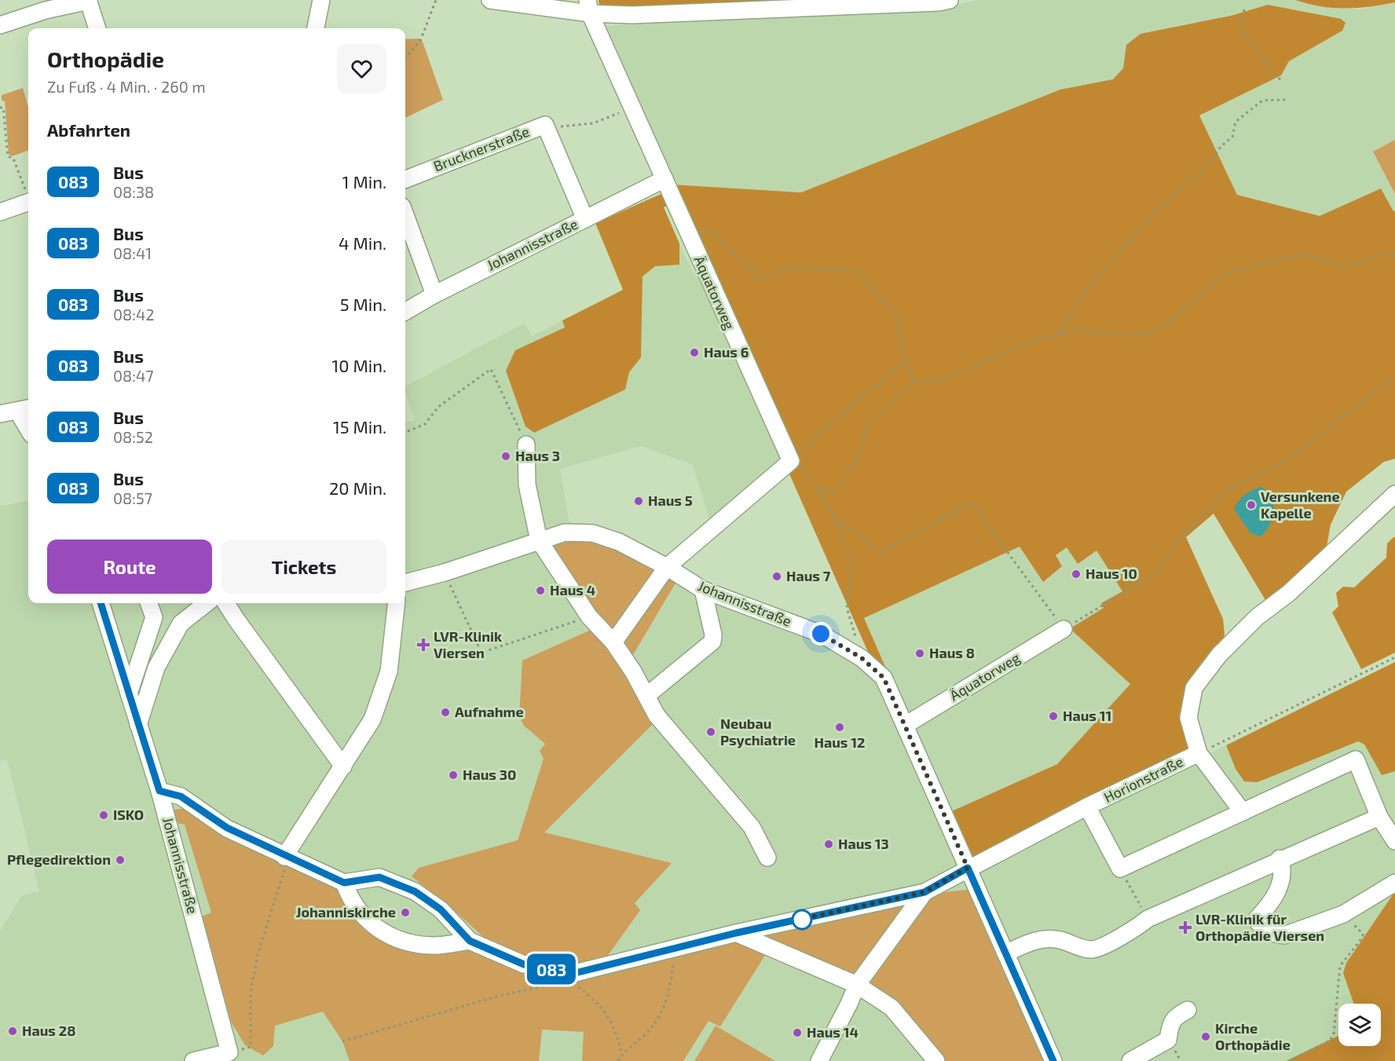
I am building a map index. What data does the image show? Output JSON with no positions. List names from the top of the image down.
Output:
{
  "streets": {
    "street": [
      "Brucknerstraße",
      "Johannisstraße",
      "Äquatorweg",
      "Horionstraße"
    ]
  },
  "crossings": [
    ["Brucknerstraße", "Johannisstraße"],
    ["Johannisstraße", "Äquatorweg"],
    ["Johannisstraße", "Horionstraße"]
  ],
  "places": {
    "other": [
      "Haus 6",
      "Haus 3",
      "Haus 5",
      "Versunkene Kapelle",
      "Haus 10",
      "Haus 7",
      "Haus 4",
      "Haus 8",
      "Aufnahme",
      "Haus 11",
      "Haus 12",
      "Neubau Psychiatrie",
      "Haus 30",
      "ISKO",
      "Haus 13",
      "Pflegedirektion",
      "Johanniskirche",
      "Haus 28",
      "Haus 14",
      "Kirche Orthopädie"
    ],
    "health": ["LVR-Klinik Viersen", "LVR-Klinik für Orthopädie Viersen"]
  },
  "lines": ["bus line 083"],
  "page": {
    "on_map": "083",
    "heading": [
      ["Orthopädie", "Zu Fuß · 4 Min. · 260 m"],
      "Abfahrten"
    ],
    "list": [
      {
        "mark": "083",
        "name": "Bus",
        "note": "08:38",
        "value": "1 Min."
      },
      {
        "mark": "083",
        "name": "Bus",
        "note": "08:41",
        "value": "4 Min."
      },
      {
        "mark": "083",
        "name": "Bus",
        "note": "08:42",
        "value": "5 Min."
      },
      {
        "mark": "083",
        "name": "Bus",
        "note": "08:47",
        "value": "10 Min."
      },
      {
        "mark": "083",
        "name": "Bus",
        "note": "08:52",
        "value": "15 Min."
      },
      {
        "mark": "083",
        "name": "Bus",
        "note": "08:57",
        "value": "20 Min."
      }
    ],
    "buttons": ["Route", "Tickets"]
  }
}
